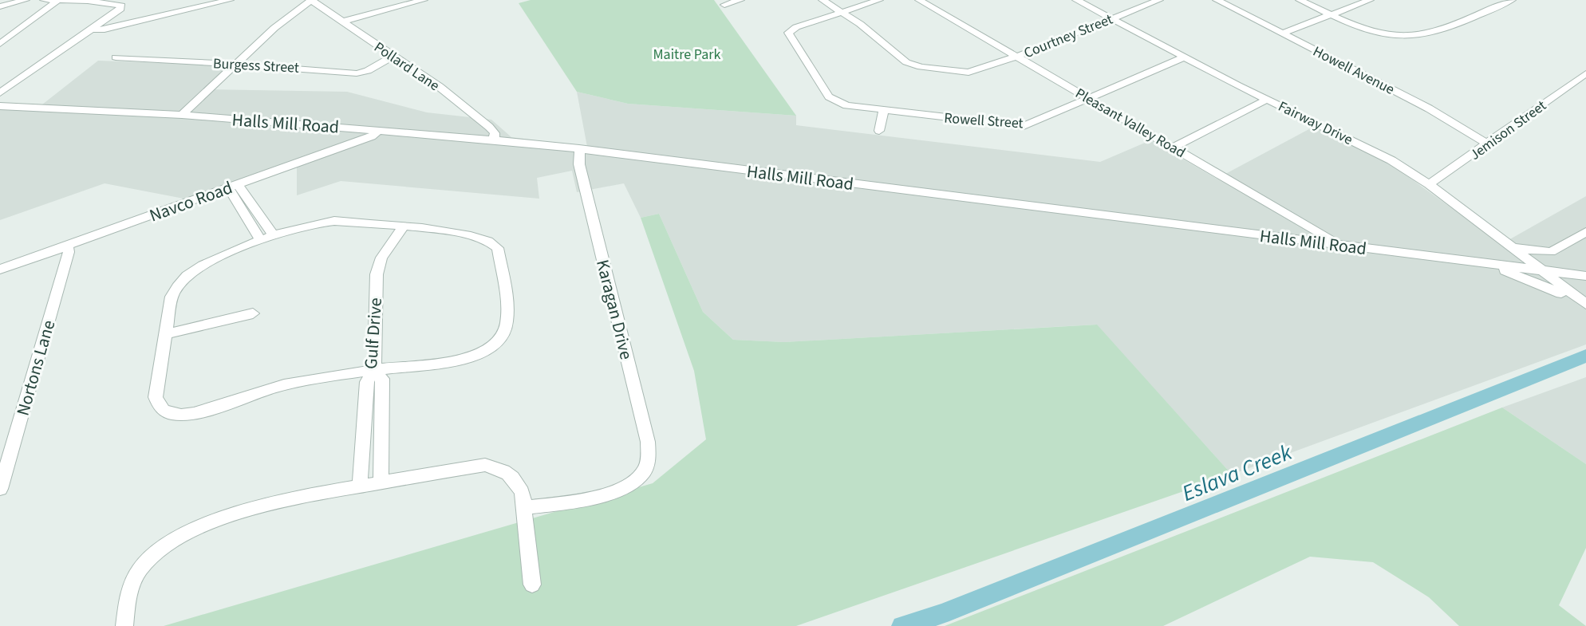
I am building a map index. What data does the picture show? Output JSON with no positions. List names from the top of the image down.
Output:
{
  "streets": {
    "street": [
      "Courtney Street",
      "Burgess Street",
      "Pollard Lane",
      "Howell Avenue",
      "Rowell Street",
      "Halls Mill Road",
      "Pleasant Valley Road",
      "Fairway Drive",
      "Jemison Street",
      "Navco Road",
      "Karagan Drive",
      "Gulf Drive",
      "Nortons Lane"
    ]
  },
  "crossings": [
    ["Courtney Street", "Rowell Street"],
    ["Courtney Street", "Pleasant Valley Road"],
    ["Courtney Street", "Fairway Drive"],
    ["Burgess Street", "Pollard Lane"],
    ["Pollard Lane", "Halls Mill Road"],
    ["Howell Avenue", "Jemison Street"],
    ["Rowell Street", "Pleasant Valley Road"],
    ["Rowell Street", "Fairway Drive"],
    ["Halls Mill Road", "Pleasant Valley Road"],
    ["Halls Mill Road", "Fairway Drive"],
    ["Halls Mill Road", "Navco Road"],
    ["Halls Mill Road", "Karagan Drive"],
    ["Fairway Drive", "Jemison Street"],
    ["Navco Road", "Nortons Lane"]
  ],
  "water": ["Eslava Creek"],
  "parks": ["Maitre Park"]
}
